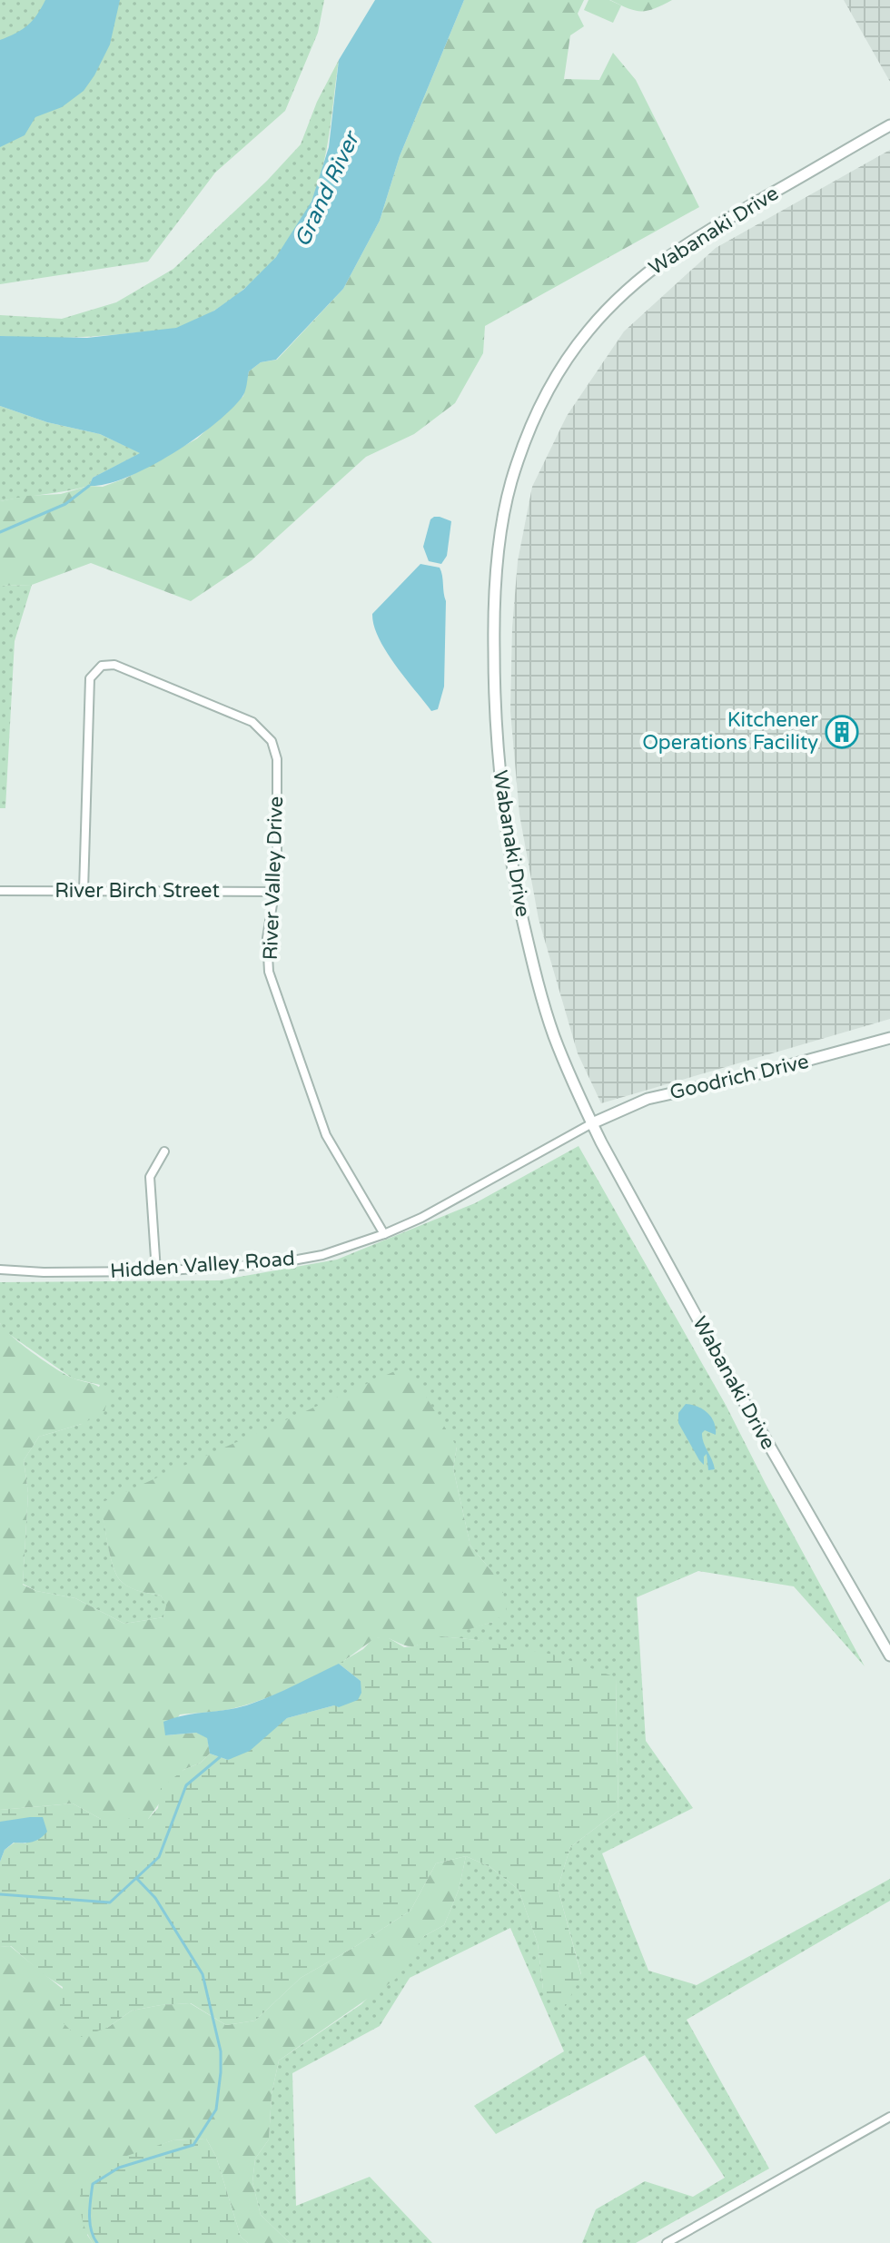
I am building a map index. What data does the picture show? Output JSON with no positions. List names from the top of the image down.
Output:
{
  "streets": {
    "street": [
      "Wabanaki Drive",
      "River Valley Drive",
      "River Birch Street",
      "Goodrich Drive",
      "Hidden Valley Road"
    ]
  },
  "crossings": [
    ["Wabanaki Drive", "Goodrich Drive"],
    ["Wabanaki Drive", "Hidden Valley Road"],
    ["River Valley Drive", "River Birch Street"],
    ["River Valley Drive", "Hidden Valley Road"],
    ["Goodrich Drive", "Hidden Valley Road"]
  ],
  "water": ["Grand River"],
  "places": {
    "building": ["Kitchener Operations Facility"]
  }
}
